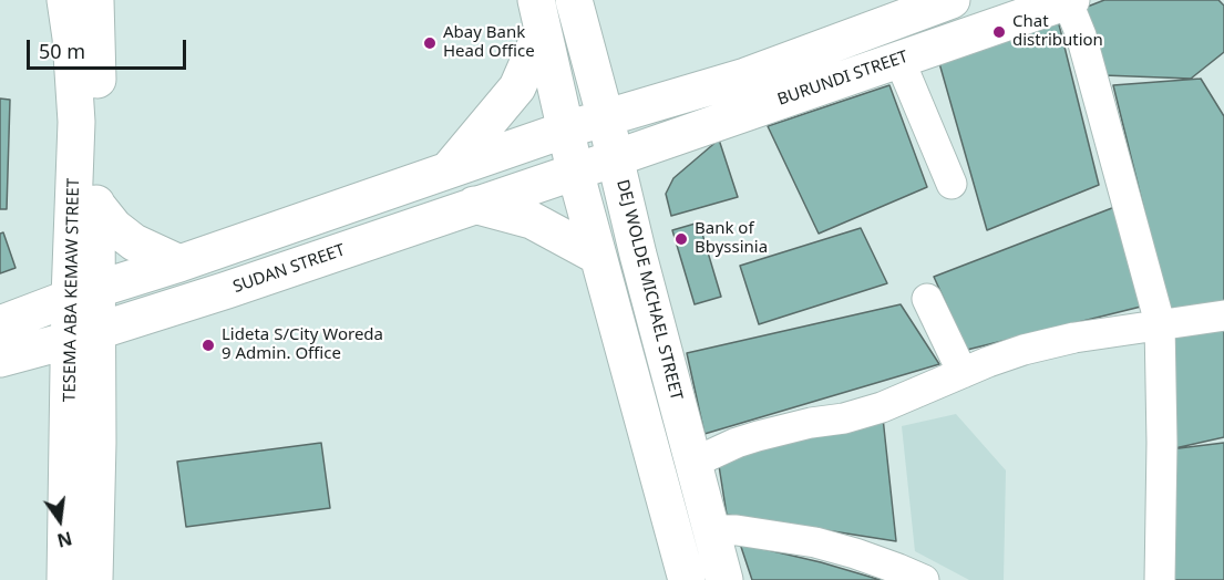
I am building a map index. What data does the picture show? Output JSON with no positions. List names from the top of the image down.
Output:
{
  "streets": {
    "main road": [
      "BURUNDI STREET",
      "SUDAN STREET",
      "TESEMA ABA KEMAW STREET",
      "DEJ WOLDE MICHAEL STREET"
    ]
  },
  "crossings": [
    ["BURUNDI STREET", "SUDAN STREET"],
    ["BURUNDI STREET", "DEJ WOLDE MICHAEL STREET"],
    ["SUDAN STREET", "TESEMA ABA KEMAW STREET"]
  ],
  "places": [
    "Chat distribution",
    "Abay Bank Head Office",
    "Bank of Bbyssinia",
    "Lideta S/City Woreda 9 Admin. Office"
  ],
  "scale_bar": "50 m",
  "north": "bottom"
}
